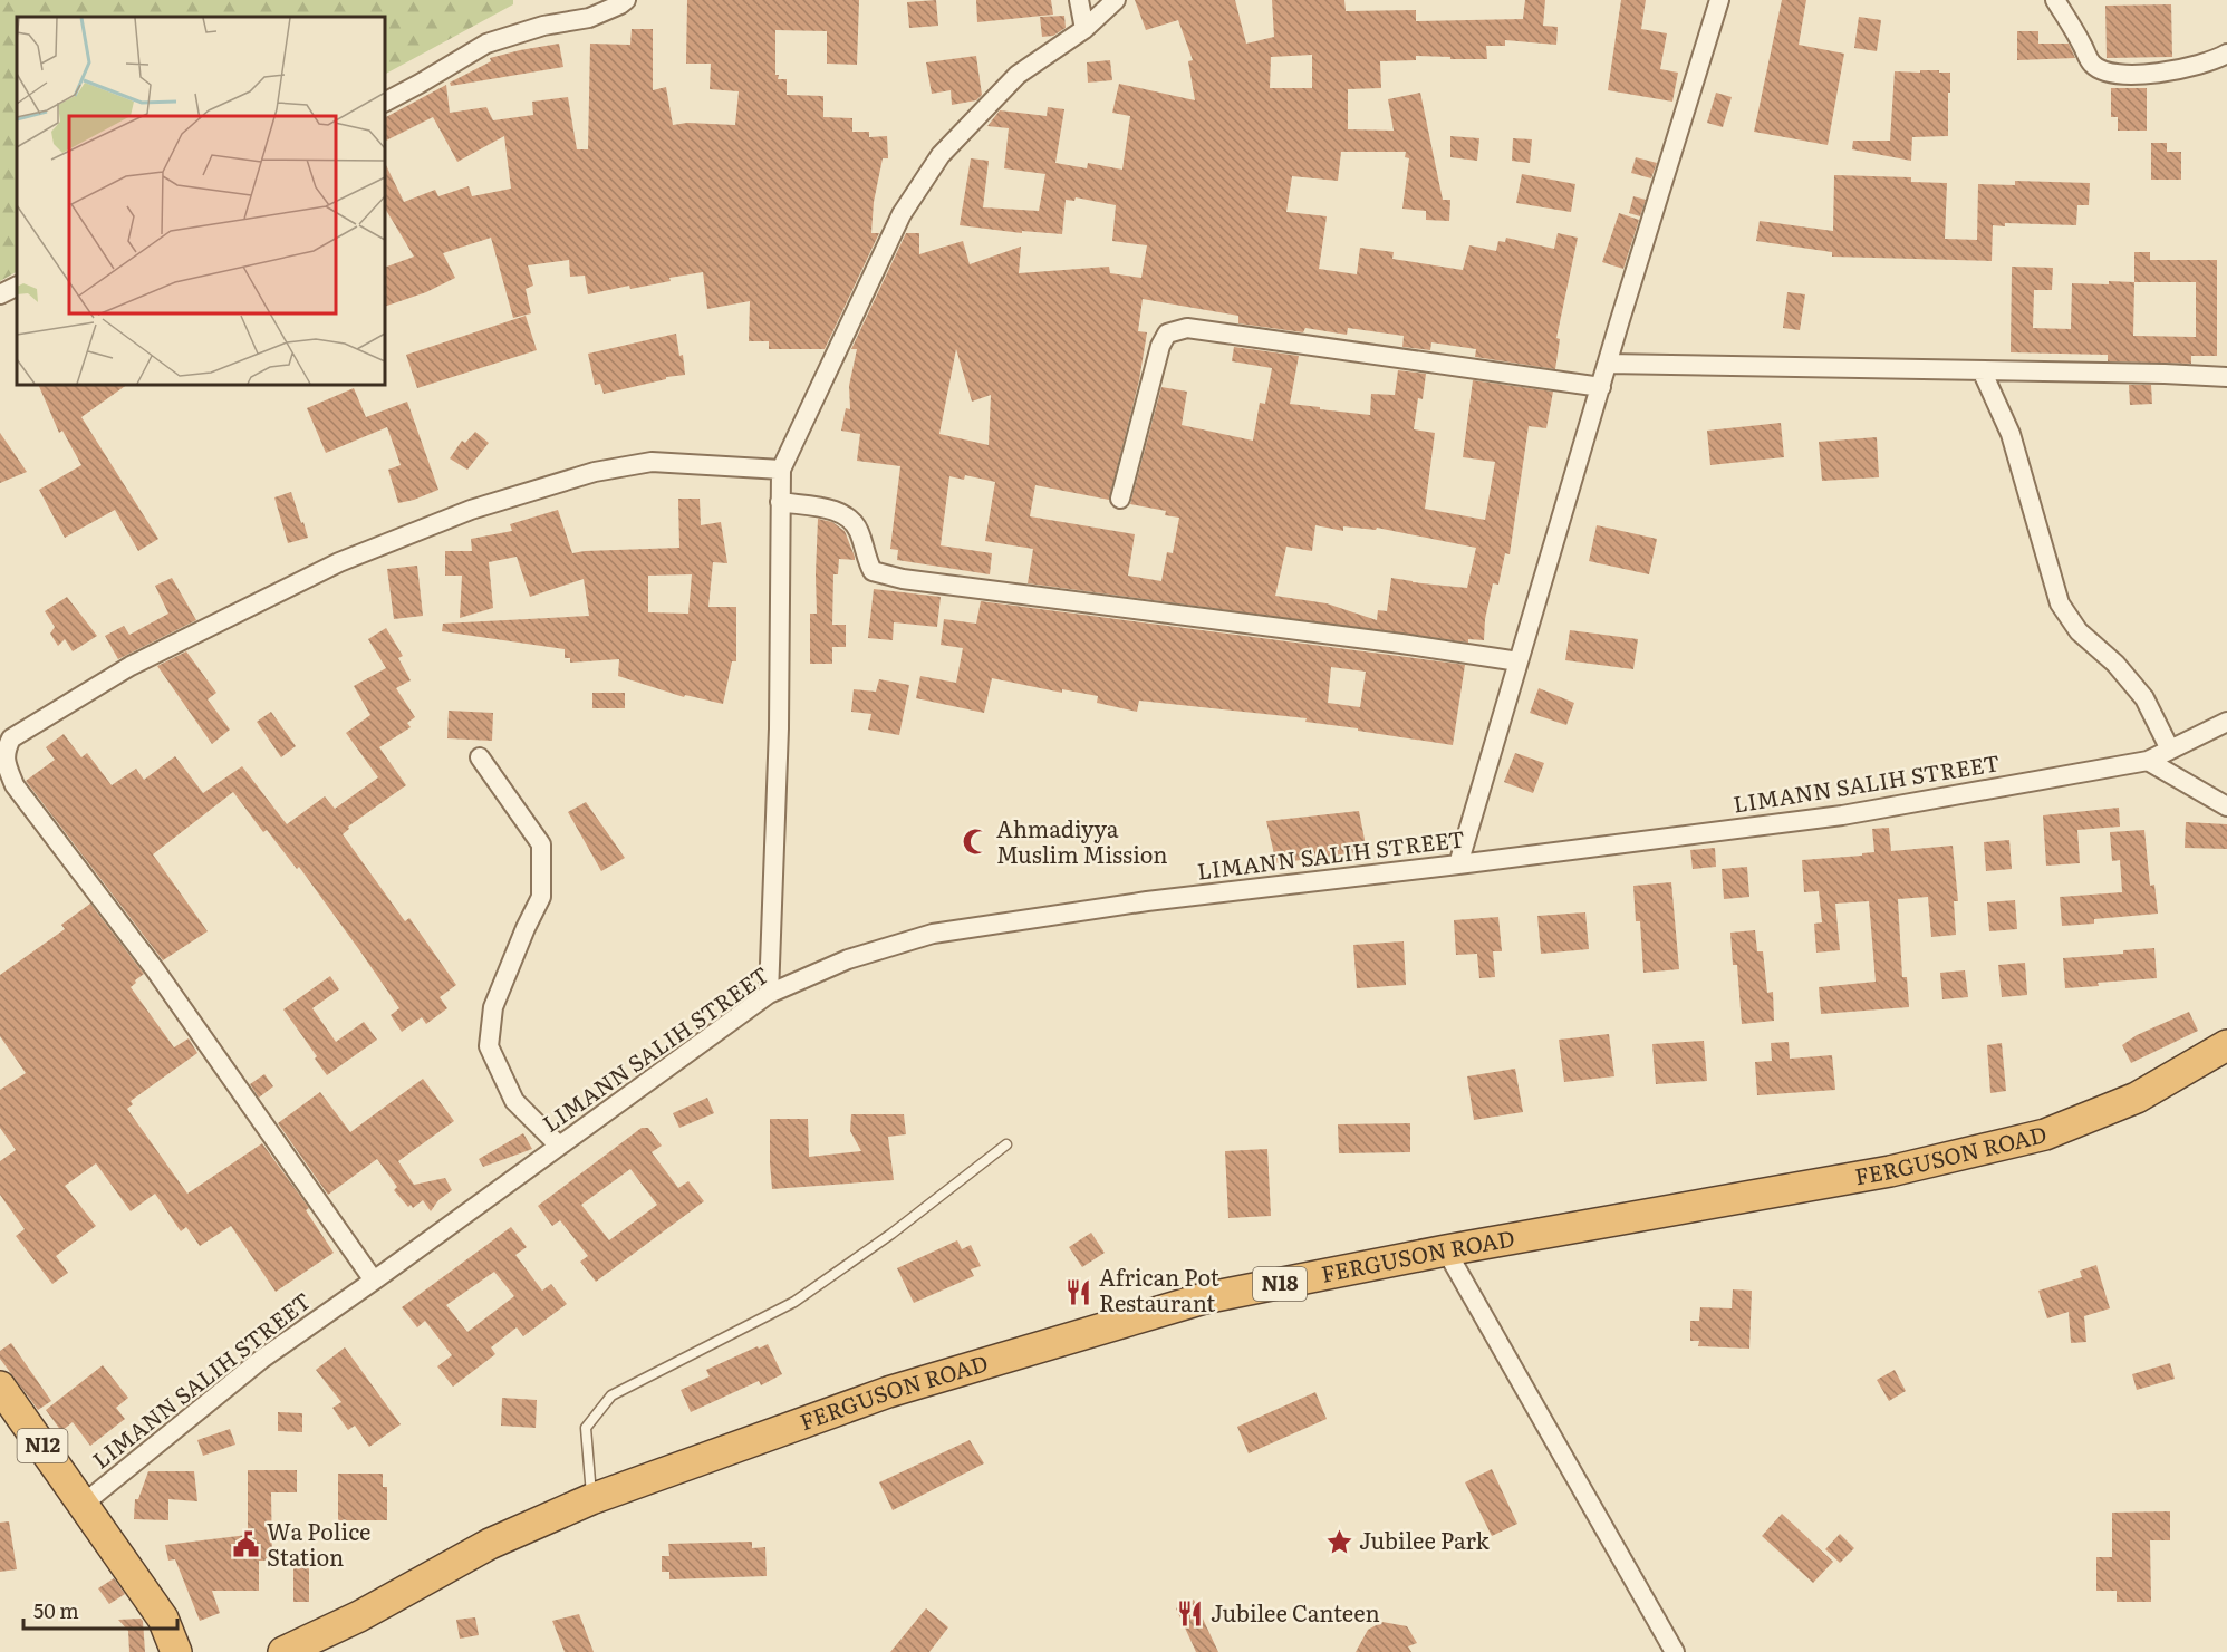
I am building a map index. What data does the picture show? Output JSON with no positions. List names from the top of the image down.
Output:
{
  "streets": {
    "highway": ["FERGUSON ROAD", "N18", "N12"],
    "street": ["LIMANN SALIH STREET"]
  },
  "crossings": [
    ["LIMANN SALIH STREET", "N12"]
  ],
  "places": {
    "mosque": ["Ahmadiyya Muslim Mission"],
    "restaurant": ["African Pot Restaurant", "Jubilee Canteen"],
    "place": ["Jubilee Park"],
    "public building": ["Wa Police Station"]
  },
  "scale_bar": "50 m"
}
